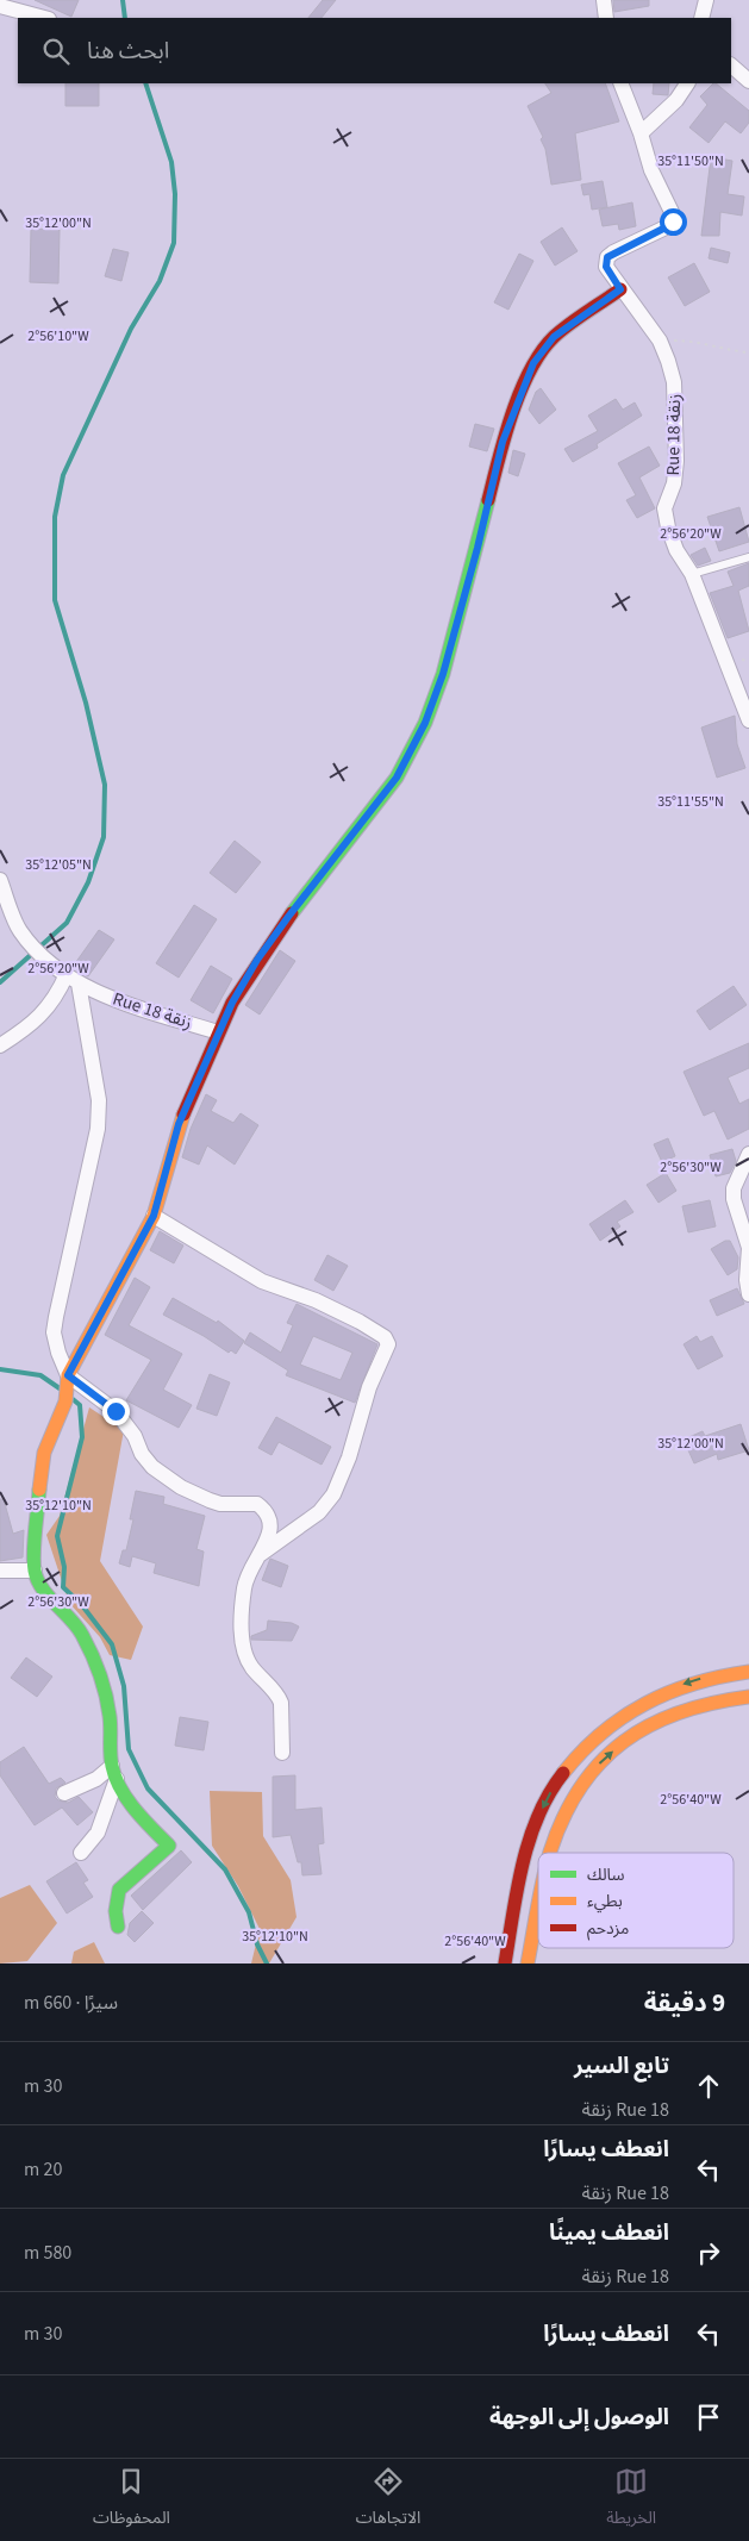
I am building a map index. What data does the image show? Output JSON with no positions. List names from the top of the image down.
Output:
{
  "streets": {
    "street": ["Rue 18 زنقة"]
  },
  "legend": ["سالك", "بطيء", "مزدحم"],
  "page": {
    "search": "ابحث هنا",
    "heading": ["9 دقيقة", "سيرًا · 660 m"],
    "list": [
      ["تابع السير", "Rue 18 زنقة", "30 m"],
      ["انعطف يسارًا", "Rue 18 زنقة", "20 m"],
      ["انعطف يمينًا", "Rue 18 زنقة", "580 m"],
      ["انعطف يسارًا", "30 m"],
      "الوصول إلى الوجهة"
    ],
    "nav": ["الخريطة", "الاتجاهات", "المحفوظات"]
  },
  "coordinates": [
    "35°11'50\"N",
    "35°12'00\"N",
    "2°56'10\"W",
    "2°56'20\"W",
    "35°11'55\"N",
    "35°12'05\"N",
    "2°56'30\"W",
    "35°12'10\"N",
    "2°56'40\"W"
  ]
}
